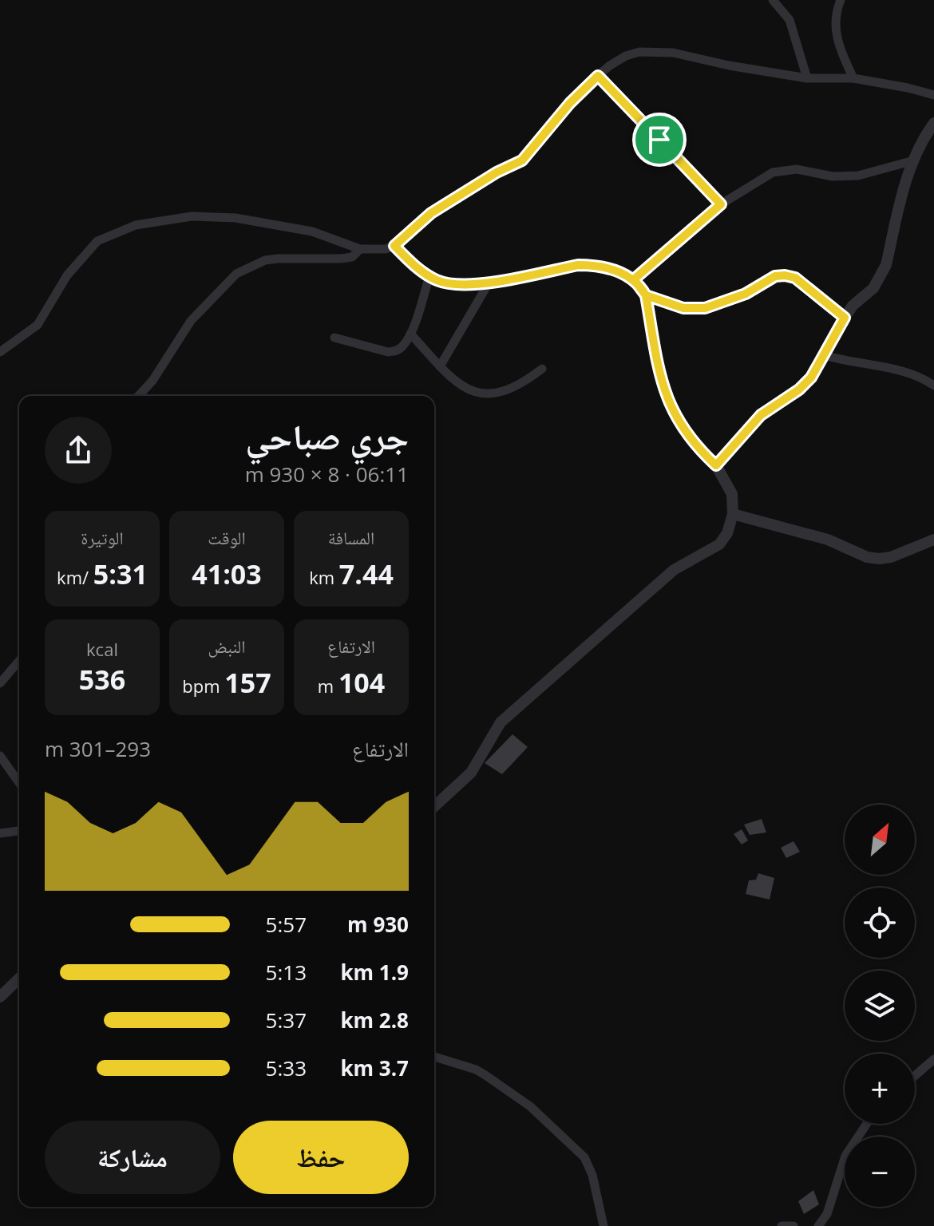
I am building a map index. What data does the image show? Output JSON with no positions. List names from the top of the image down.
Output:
{
  "north": "top right",
  "page": {
    "heading": ["جري صباحي", "06:11 · 8 × 930 m"],
    "stats": [
      ["المسافة", "7.44 km"],
      ["الوقت", "41:03"],
      ["الوتيرة", "5:31 /km"],
      ["الارتفاع", "104 m"],
      ["النبض", "157 bpm"],
      ["kcal", "536"]
    ],
    "chart": ["الارتفاع", "293–301 m"],
    "map_buttons": ["+", "−"],
    "list": [
      {
        "name": "930 m",
        "note": "5:57"
      },
      {
        "name": "1.9 km",
        "note": "5:13"
      },
      {
        "name": "2.8 km",
        "note": "5:37"
      },
      {
        "name": "3.7 km",
        "note": "5:33"
      }
    ],
    "buttons": ["حفظ", "مشاركة"]
  }
}
